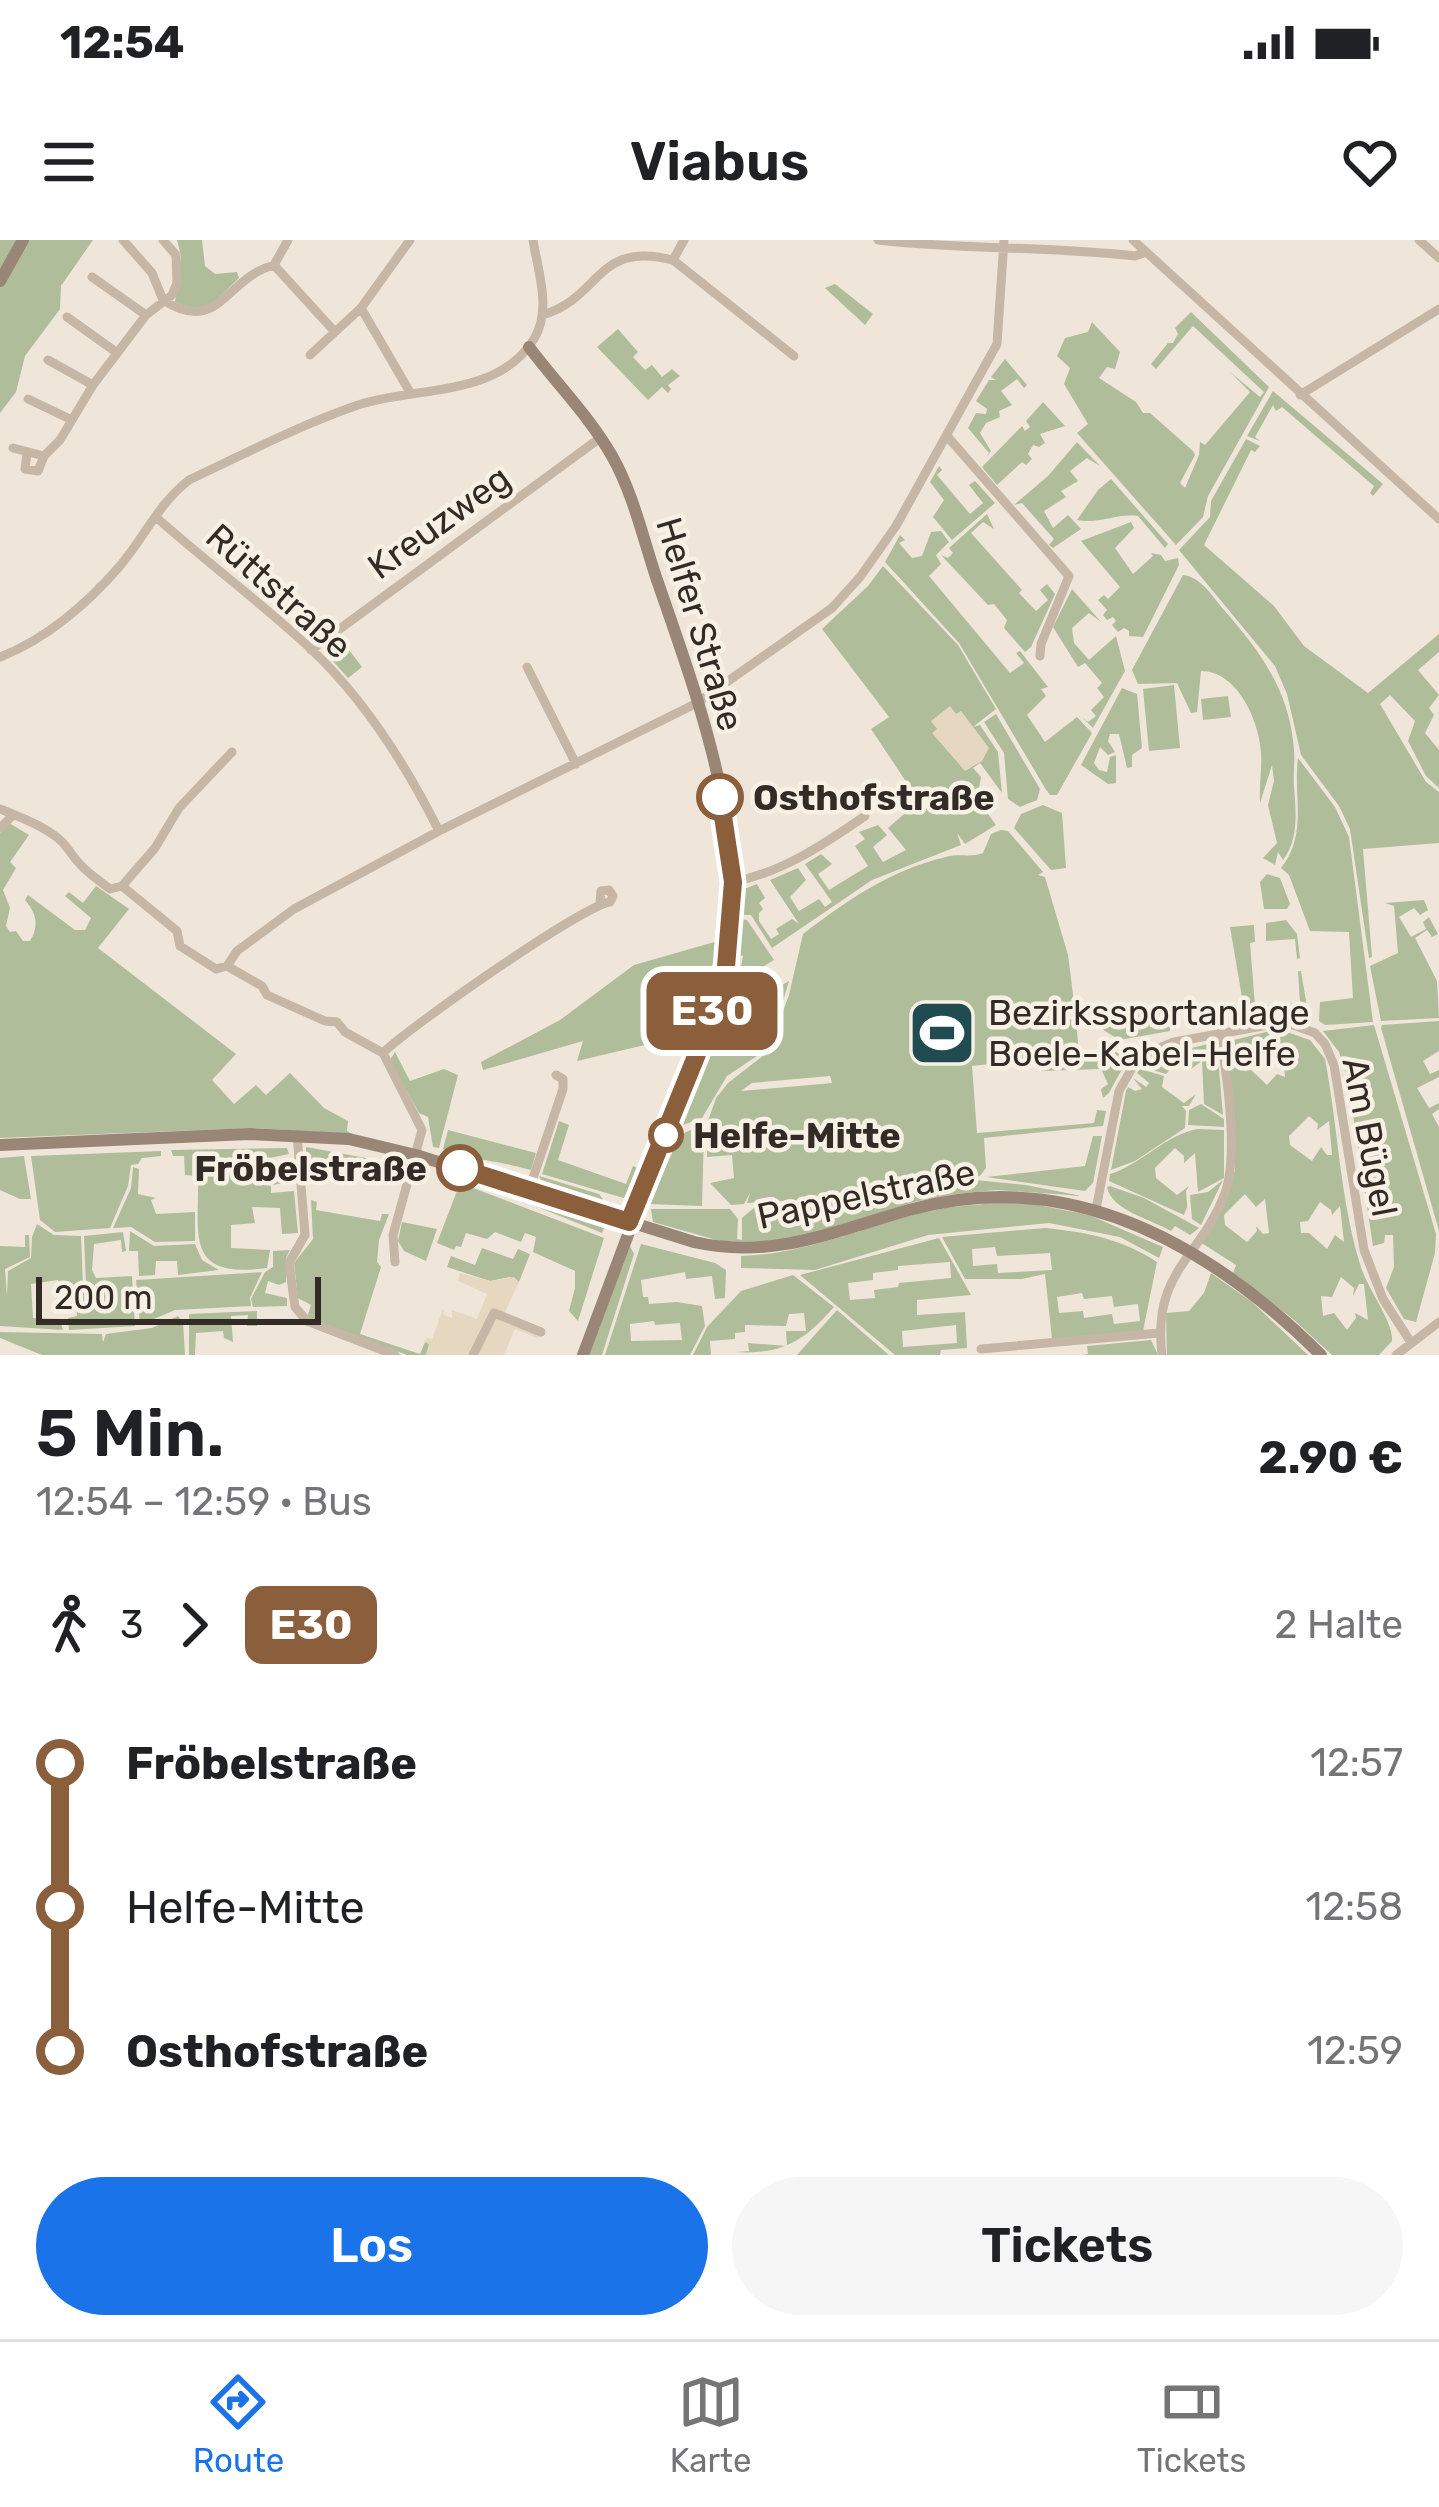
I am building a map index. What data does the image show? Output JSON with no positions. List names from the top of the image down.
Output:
{
  "streets": {
    "street": [
      "Kreuzweg",
      "Rüttstraße",
      "Helfer Straße",
      "Am Bügel",
      "Pappelstraße"
    ]
  },
  "crossings": [
    ["Kreuzweg", "Rüttstraße"],
    ["Kreuzweg", "Helfer Straße"],
    ["Helfer Straße", "Pappelstraße"],
    ["Am Bügel", "Pappelstraße"]
  ],
  "places": {
    "other": ["Osthofstraße", "Helfe-Mitte", "Fröbelstraße"],
    "sports": ["Bezirkssportanlage Boele-Kabel-Helfe"]
  },
  "lines": ["bus line E30"],
  "scale_bar": "200 m",
  "page": {
    "status": "12:54",
    "header": "Viabus",
    "on_map": "E30",
    "scale": "200 m",
    "heading": ["5 Min.", "12:54 – 12:59 · Bus", "2.90 €"],
    "legs": ["3", "E30", "2 Halte"],
    "list": [
      {
        "name": "Fröbelstraße",
        "value": "12:57"
      },
      {
        "name": "Helfe-Mitte",
        "value": "12:58"
      },
      {
        "name": "Osthofstraße",
        "value": "12:59"
      }
    ],
    "buttons": ["Los", "Tickets"],
    "tabs": ["Route", "Karte", "Tickets"]
  }
}
